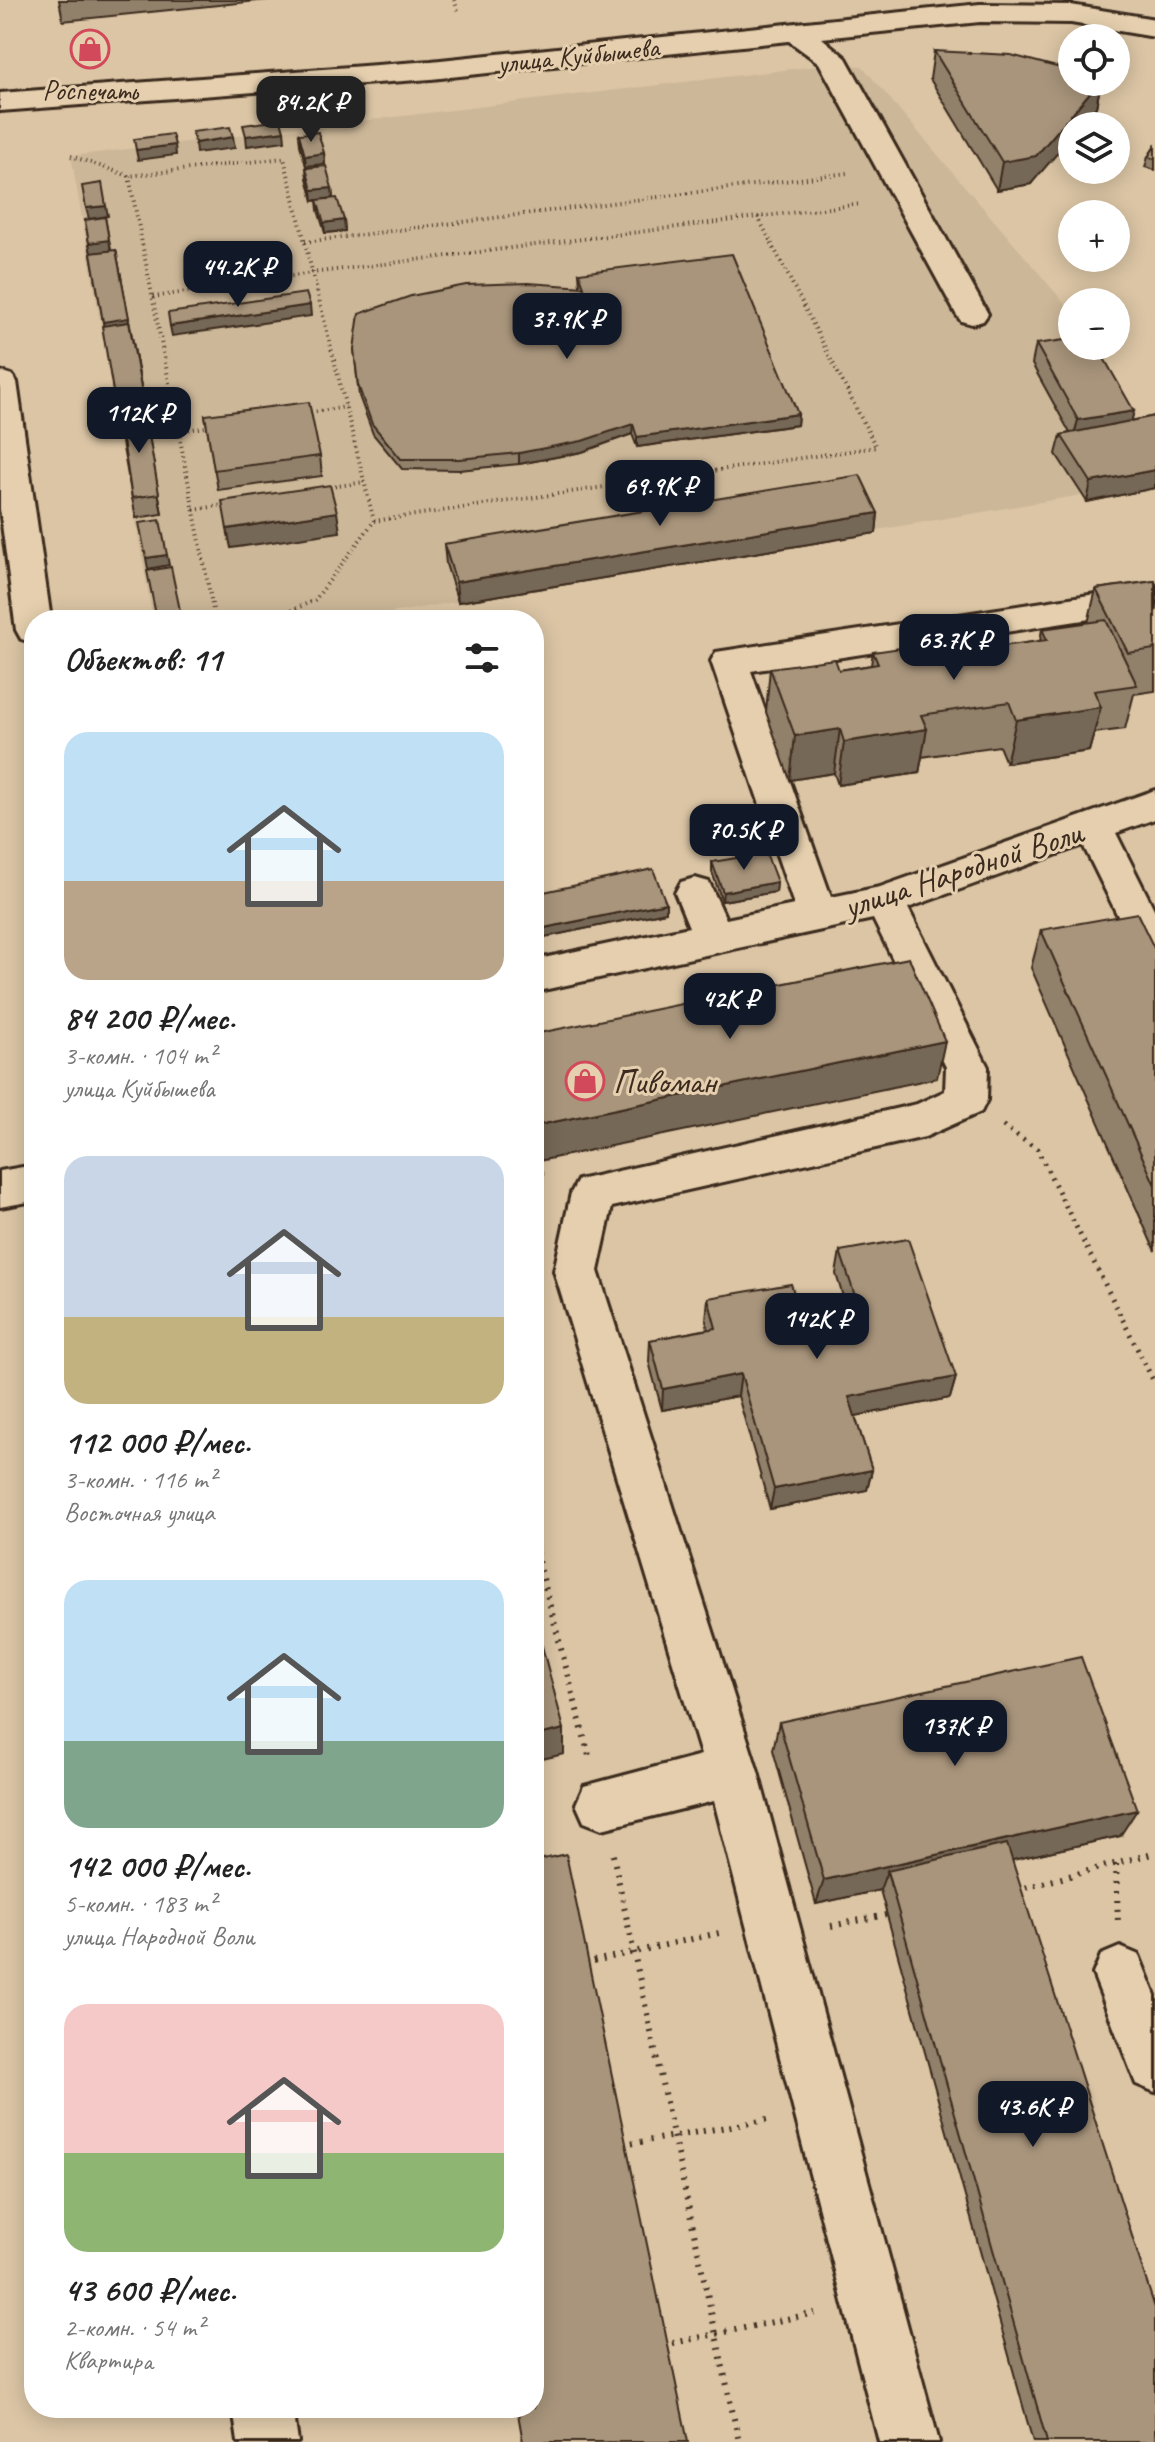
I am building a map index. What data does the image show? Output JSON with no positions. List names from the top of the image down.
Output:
{
  "streets": {
    "street": ["улица Куйбышева", "улица Народной Воли"]
  },
  "places": {
    "shop": ["Роспечать", "Пивоман"]
  },
  "page": {
    "map_buttons": ["+", "−"],
    "price": [
      "84.2K ₽",
      "44.2K ₽",
      "37.9K ₽",
      "112K ₽",
      "69.9K ₽",
      "63.7K ₽",
      "70.5K ₽",
      "42K ₽",
      "142K ₽",
      "137K ₽",
      "43.6K ₽"
    ],
    "heading": "Объектов: 11",
    "list": [
      {
        "name": "84 200 ₽/мес.",
        "note": "3-комн. · 104 m² · улица Куйбышева"
      },
      {
        "name": "112 000 ₽/мес.",
        "note": "3-комн. · 116 m² · Восточная улица"
      },
      {
        "name": "142 000 ₽/мес.",
        "note": "5-комн. · 183 m² · улица Народной Воли"
      },
      {
        "name": "43 600 ₽/мес.",
        "note": "2-комн. · 54 m² · Квартира"
      }
    ]
  }
}
